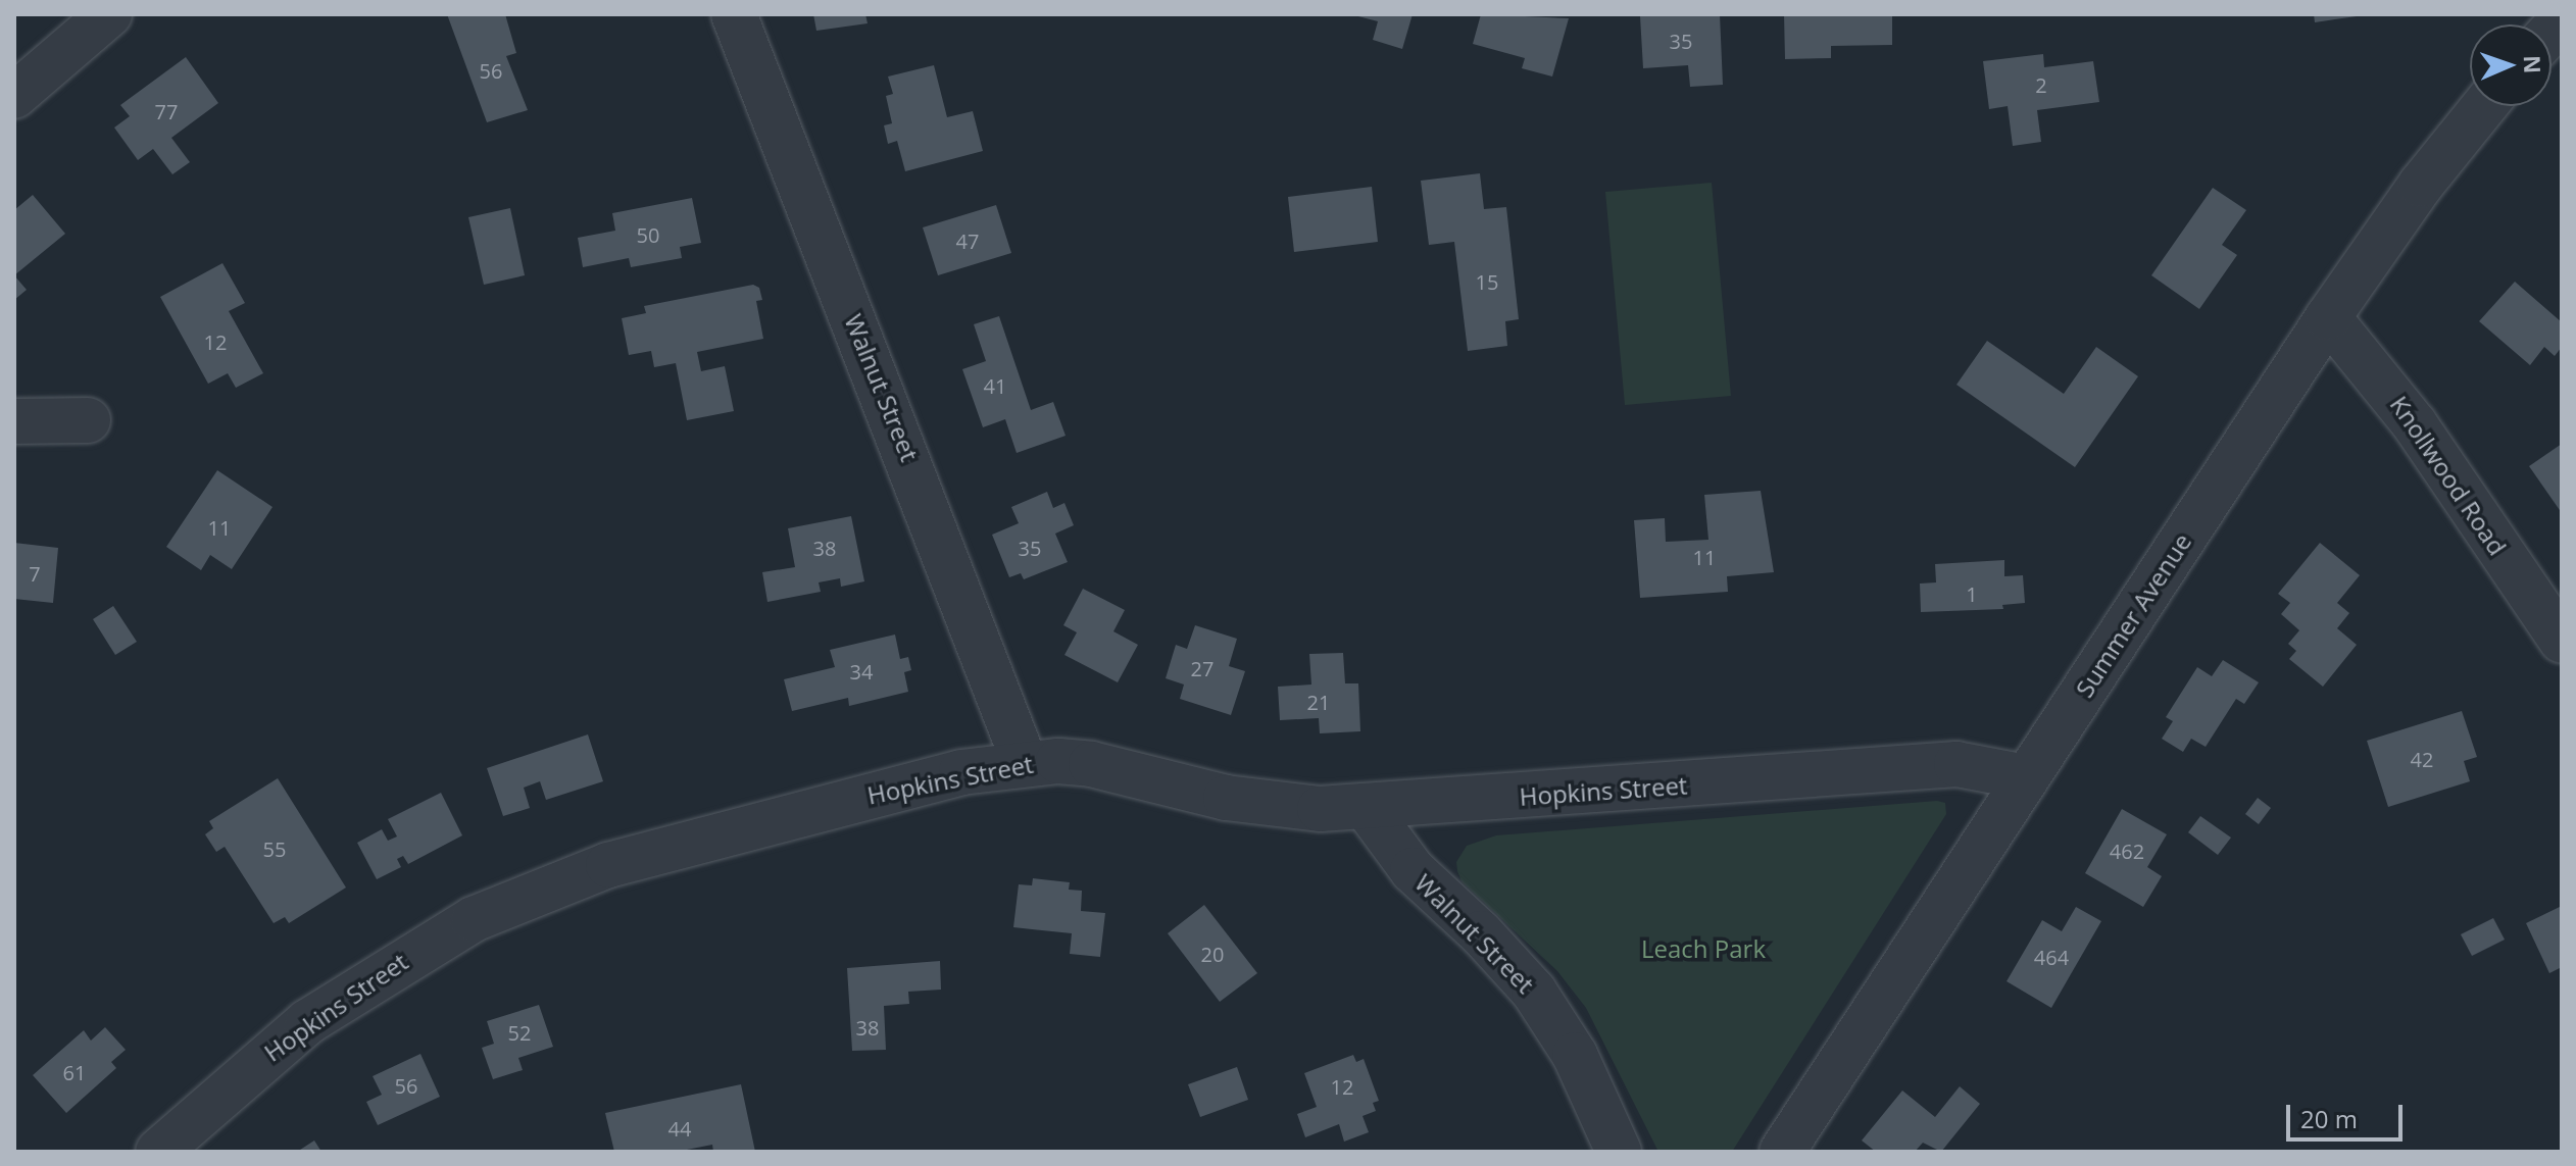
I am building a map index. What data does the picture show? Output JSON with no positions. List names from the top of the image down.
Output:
{
  "streets": {
    "street": [
      "Walnut Street",
      "Knollwood Road",
      "Summer Avenue",
      "Hopkins Street"
    ]
  },
  "crossings": [
    ["Walnut Street", "Hopkins Street"],
    ["Knollwood Road", "Summer Avenue"],
    ["Summer Avenue", "Hopkins Street"]
  ],
  "parks": ["Leach Park"],
  "house_numbers": [
    "35",
    "56",
    "2",
    "77",
    "50",
    "47",
    "15",
    "12",
    "41",
    "11",
    "38",
    "35",
    "11",
    "7",
    "1",
    "27",
    "34",
    "21",
    "42",
    "55",
    "462",
    "20",
    "464",
    "38",
    "52",
    "61",
    "56",
    "12",
    "44"
  ],
  "scale_bar": "20 m",
  "north": "right"
}
